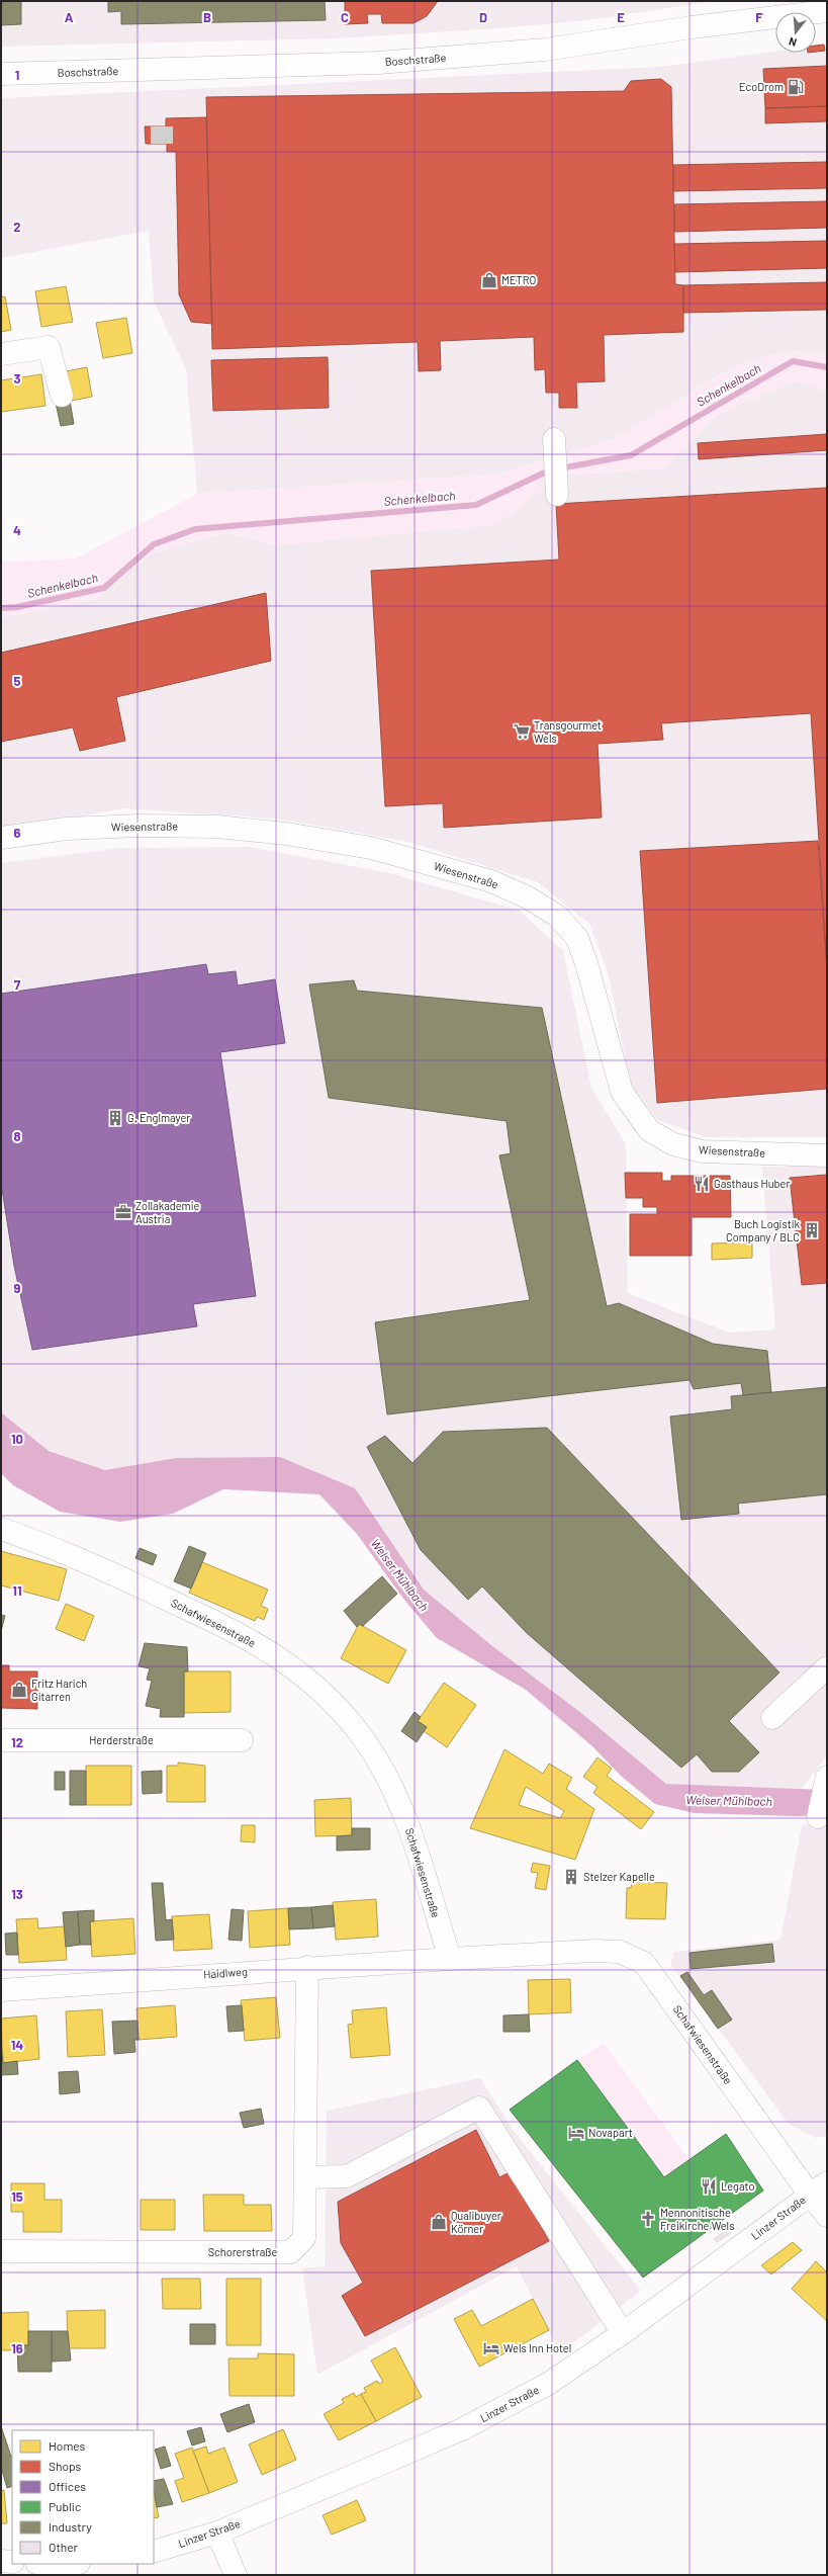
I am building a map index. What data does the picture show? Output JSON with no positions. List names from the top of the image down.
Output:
{
  "streets": {
    "street": [
      "Boschstraße",
      "Wiesenstraße",
      "Schafwiesenstraße",
      "Herderstraße",
      "Haidlweg",
      "Linzer Straße",
      "Schorerstraße"
    ]
  },
  "crossings": [
    ["Schafwiesenstraße", "Haidlweg"],
    ["Schafwiesenstraße", "Linzer Straße"],
    ["Haidlweg", "Schorerstraße"]
  ],
  "water": ["Schenkelbach", "Welser Mühlbach"],
  "places": {
    "fuel station": ["EcoDrom"],
    "shop": ["METRO", "Fritz Harich Gitarren", "Qualibuyer Körner"],
    "supermarket": ["Transgourmet Wels"],
    "building": ["G. Englmayer", "Buch Logistik Company / BLC", "Stelzer Kapelle"],
    "restaurant": ["Gasthaus Huber", "Legato"],
    "office": ["Zollakademie Austria"],
    "hotel": ["Novapart", "Wels Inn Hotel"],
    "church": ["Mennonitische Freikirche Wels"]
  },
  "legend": [
    "Homes",
    "Shops",
    "Offices",
    "Public",
    "Industry",
    "Other"
  ],
  "north": "bottom",
  "grid": {
    "columns": [
      "A",
      "B",
      "C",
      "D",
      "E",
      "F"
    ],
    "rows": [
      "1",
      "2",
      "3",
      "4",
      "5",
      "6",
      "7",
      "8",
      "9",
      "10",
      "11",
      "12",
      "13",
      "14",
      "15",
      "16"
    ]
  }
}
